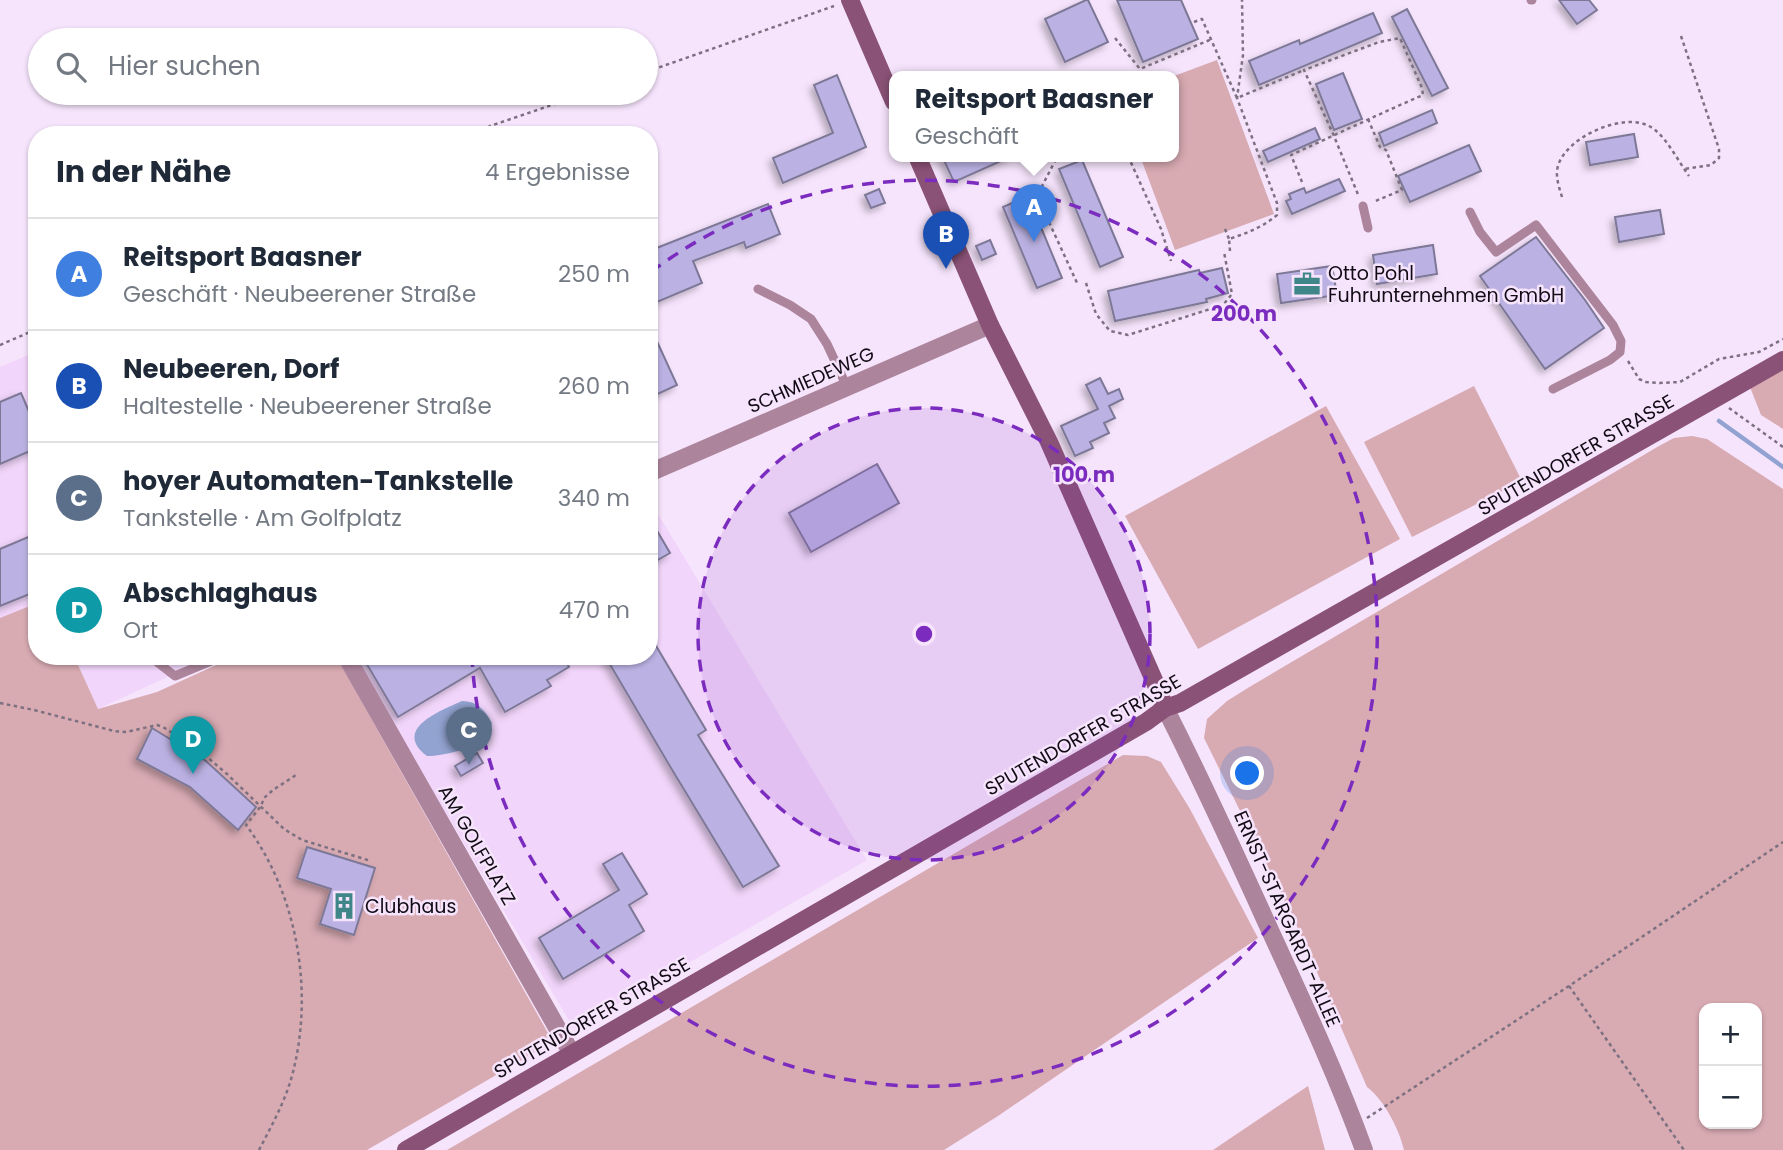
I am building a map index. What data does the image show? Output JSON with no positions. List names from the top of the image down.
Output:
{
  "streets": {
    "main road": ["SPUTENDORFER STRASSE"],
    "street": ["SCHMIEDEWEG", "AM GOLFPLATZ", "ERNST-STARGARDT-ALLEE"]
  },
  "crossings": [
    ["SPUTENDORFER STRASSE", "AM GOLFPLATZ"],
    ["SPUTENDORFER STRASSE", "ERNST-STARGARDT-ALLEE"]
  ],
  "places": {
    "office": ["Otto Pohl Fuhrunternehmen GmbH"],
    "building": ["Clubhaus"]
  },
  "page": {
    "search": "Hier suchen",
    "popup": ["Reitsport Baasner", "Geschäft"],
    "heading": ["In der Nähe", "4 Ergebnisse"],
    "pins": [
      "A",
      "B",
      "C",
      "D"
    ],
    "list": [
      {
        "mark": "A",
        "name": "Reitsport Baasner",
        "note": "Geschäft · Neubeerener Straße",
        "value": "250 m"
      },
      {
        "mark": "B",
        "name": "Neubeeren, Dorf",
        "note": "Haltestelle · Neubeerener Straße",
        "value": "260 m"
      },
      {
        "mark": "C",
        "name": "hoyer Automaten-Tankstelle",
        "note": "Tankstelle · Am Golfplatz",
        "value": "340 m"
      },
      {
        "mark": "D",
        "name": "Abschlaghaus",
        "note": "Ort",
        "value": "470 m"
      }
    ],
    "map_buttons": ["+", "−"]
  },
  "rings": ["200 m", "100 m"]
}
